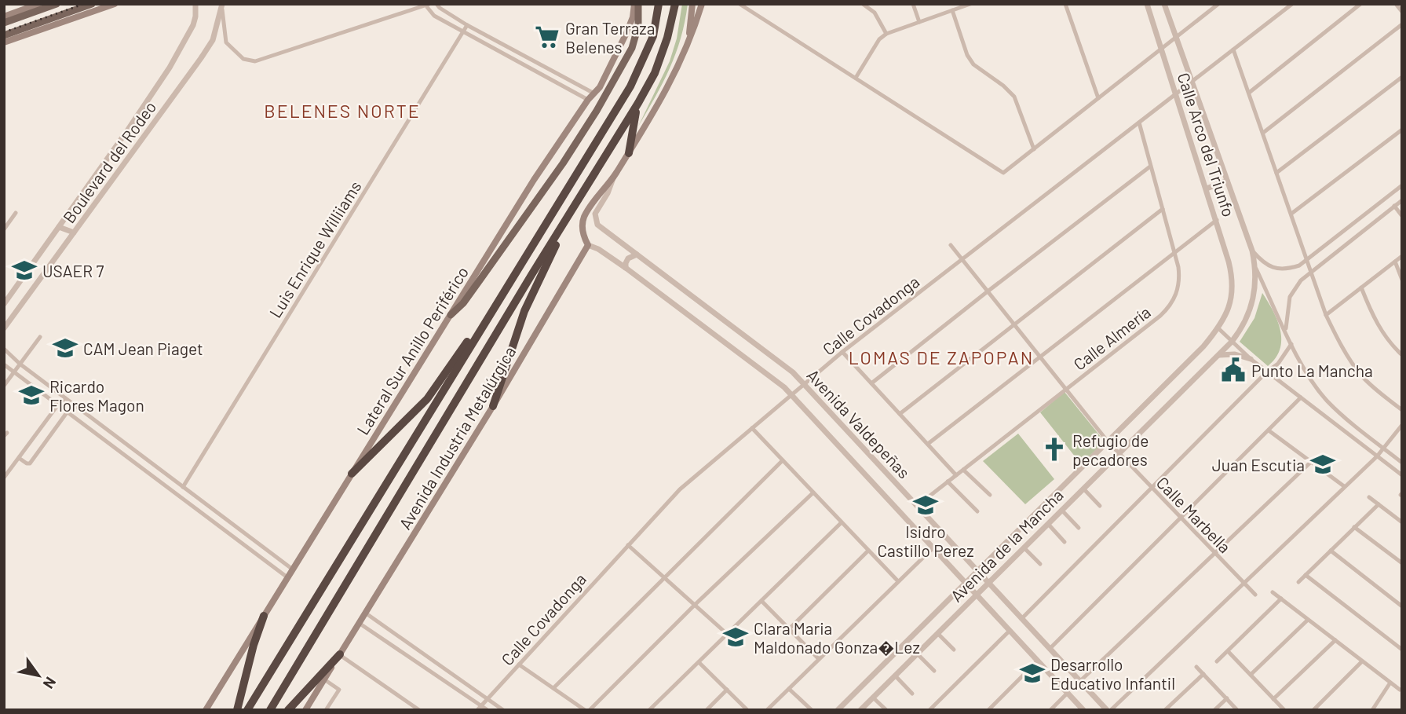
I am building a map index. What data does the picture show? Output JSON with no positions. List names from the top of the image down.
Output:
{
  "streets": {
    "main road": ["Lateral Sur Anillo Periférico", "Avenida Industria Metalúrgica"],
    "street": [
      "Calle Arco del Triunfo",
      "Boulevard del Rodeo",
      "Luis Enrique Williiams",
      "Calle Covadonga",
      "Calle Almería",
      "Avenida Valdepeñas",
      "Calle Marbella",
      "Avenida de la Mancha"
    ]
  },
  "crossings": [
    ["Calle Arco del Triunfo", "Calle Covadonga"],
    ["Calle Arco del Triunfo", "Avenida de la Mancha"],
    ["Calle Covadonga", "Calle Almería"],
    ["Calle Covadonga", "Avenida Valdepeñas"],
    ["Calle Covadonga", "Calle Marbella"],
    ["Calle Almería", "Avenida Valdepeñas"],
    ["Calle Almería", "Calle Marbella"],
    ["Avenida Valdepeñas", "Avenida Industria Metalúrgica"],
    ["Avenida Valdepeñas", "Avenida de la Mancha"],
    ["Calle Marbella", "Avenida de la Mancha"]
  ],
  "districts": ["BELENES NORTE", "LOMAS DE ZAPOPAN"],
  "places": {
    "supermarket": ["Gran Terraza Belenes"],
    "school or university": [
      "USAER 7",
      "CAM Jean Piaget",
      "Ricardo Flores Magon",
      "Juan Escutia",
      "Isidro Castillo Perez",
      "Clara Maria Maldonado Gonza�Lez",
      "Desarrollo Educativo Infantil"
    ],
    "public building": ["Punto La Mancha"],
    "church": ["Refugio de pecadores"]
  },
  "north": "bottom right"
}
